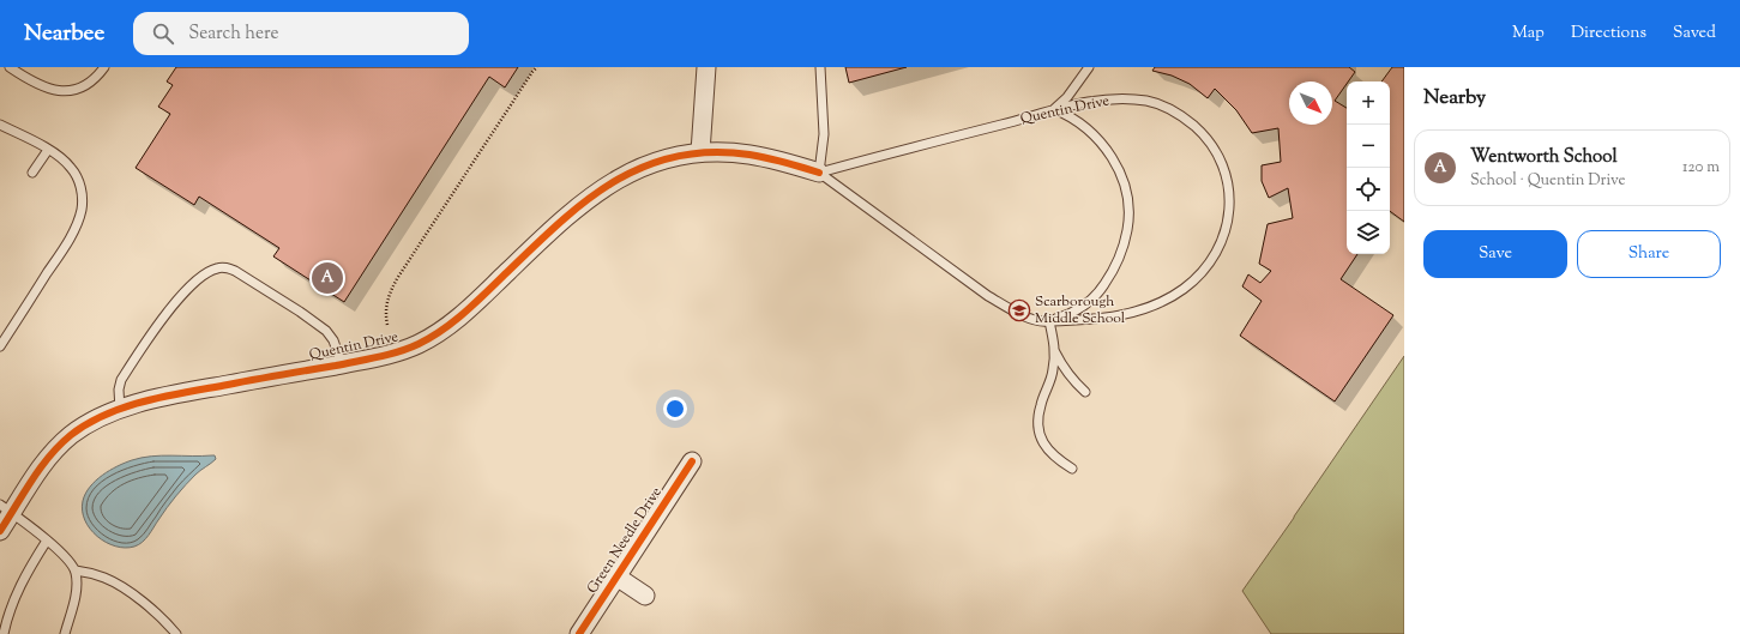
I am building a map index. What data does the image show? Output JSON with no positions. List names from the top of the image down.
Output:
{
  "streets": {
    "street": ["Quentin Drive", "Green Needle Drive"]
  },
  "places": {
    "school or university": ["Scarborough Middle School"]
  },
  "north": "bottom right",
  "page": {
    "header": "Nearbee",
    "search": "Search here",
    "nav": ["Map", "Directions", "Saved"],
    "heading": "Nearby",
    "map_buttons": ["+", "−"],
    "list": [
      {
        "mark": "A",
        "name": "Wentworth School",
        "note": "School · Quentin Drive",
        "value": "120 m"
      }
    ],
    "buttons": ["Save", "Share"],
    "pins": "A"
  }
}
